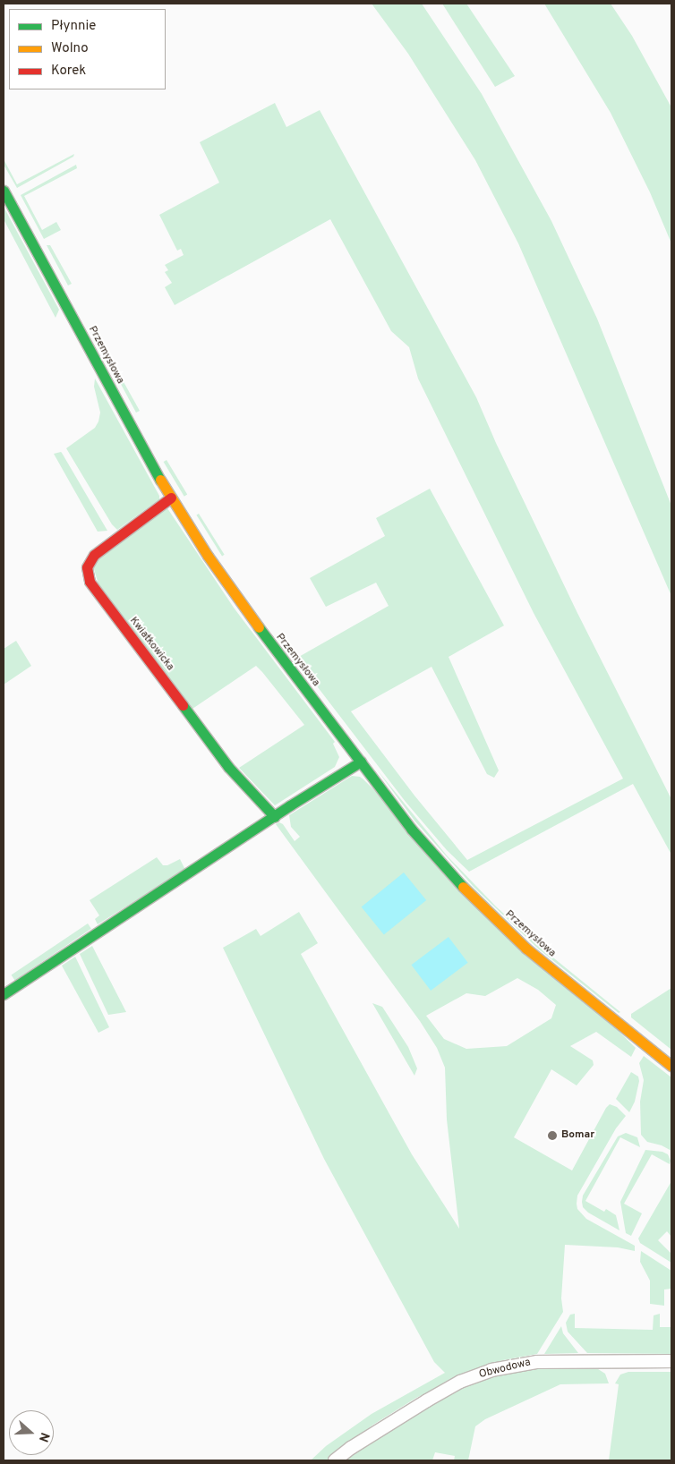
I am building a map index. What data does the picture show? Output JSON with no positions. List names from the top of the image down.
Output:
{
  "streets": {
    "main road": ["Przemysłowa", "Kwiatkowicka"],
    "street": ["Obwodowa"]
  },
  "crossings": [
    ["Przemysłowa", "Kwiatkowicka"]
  ],
  "places": ["Bomar"],
  "legend": ["Płynnie", "Wolno", "Korek"],
  "north": "right"
}
